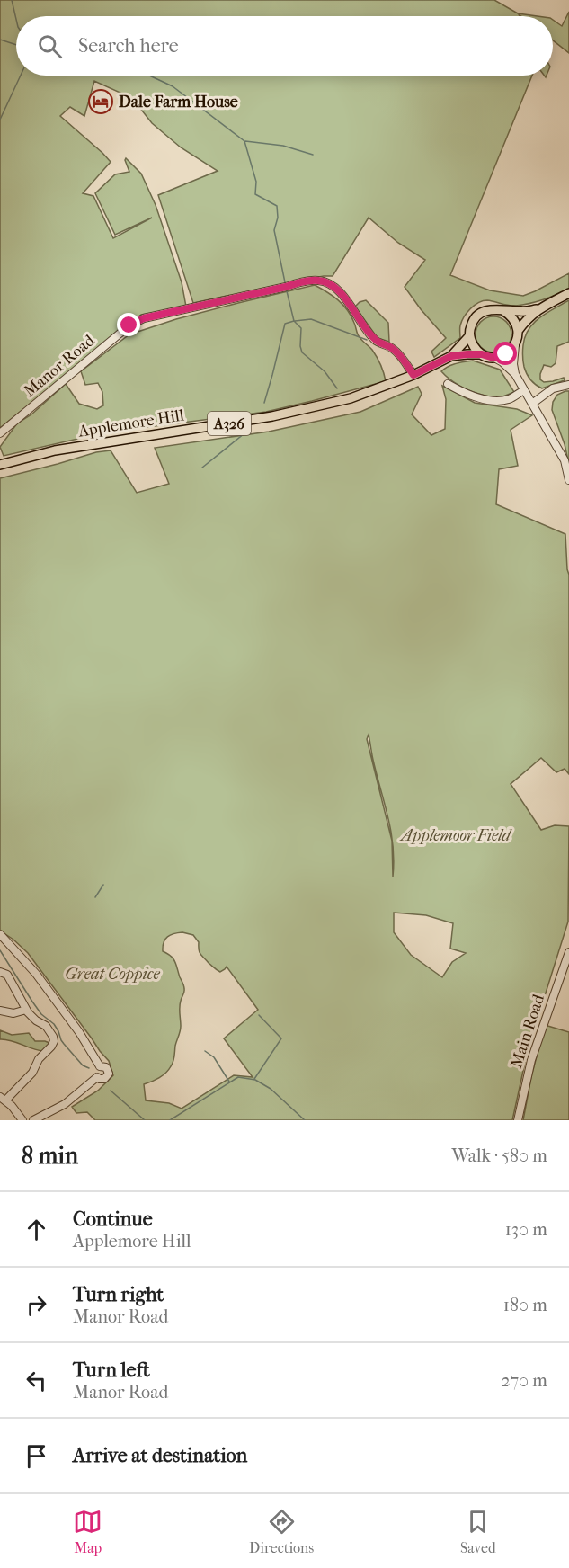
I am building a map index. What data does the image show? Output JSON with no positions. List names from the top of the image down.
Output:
{
  "streets": {
    "main road": ["Applemore Hill", "A326"],
    "street": ["Manor Road", "Main Road"]
  },
  "crossings": [
    ["Manor Road", "Applemore Hill"]
  ],
  "parks": ["Applemoor Field", "Great Coppice"],
  "places": {
    "hotel": ["Dale Farm House"]
  },
  "page": {
    "search": "Search here",
    "heading": ["8 min", "Walk · 580 m"],
    "list": [
      ["Continue", "Applemore Hill", "130 m"],
      ["Turn right", "Manor Road", "180 m"],
      ["Turn left", "Manor Road", "270 m"],
      "Arrive at destination"
    ],
    "nav": ["Map", "Directions", "Saved"]
  }
}
